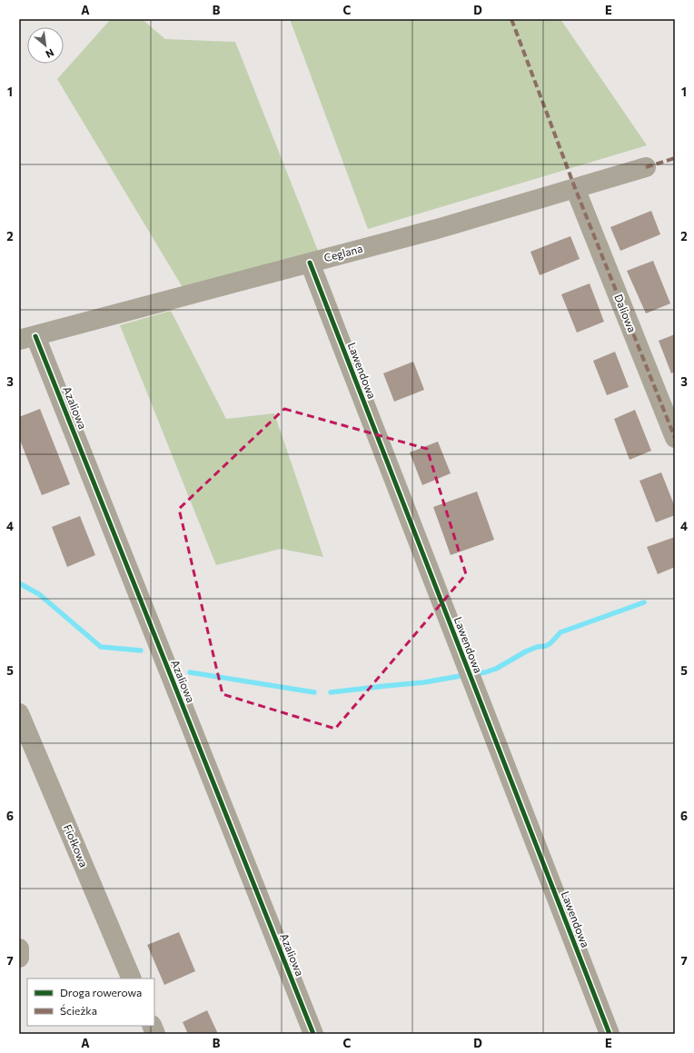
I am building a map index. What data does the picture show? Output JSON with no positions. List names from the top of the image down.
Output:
{
  "streets": {
    "street": [
      "Ceglana",
      "Daliowa",
      "Lawendowa",
      "Azaliowa",
      "Fiołkowa"
    ]
  },
  "crossings": [
    ["Ceglana", "Daliowa"],
    ["Ceglana", "Lawendowa"],
    ["Ceglana", "Azaliowa"]
  ],
  "legend": ["Droga rowerowa", "Ścieżka"],
  "north": "bottom right",
  "grid": {
    "columns": [
      "A",
      "B",
      "C",
      "D",
      "E"
    ],
    "rows": [
      "1",
      "2",
      "3",
      "4",
      "5",
      "6",
      "7"
    ]
  }
}
